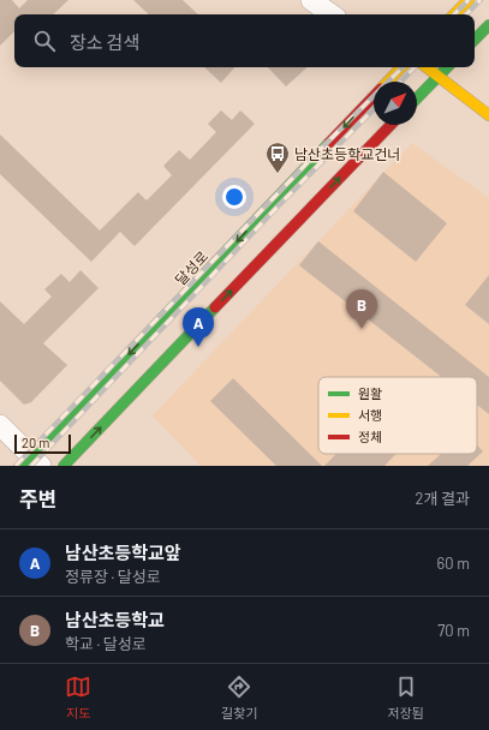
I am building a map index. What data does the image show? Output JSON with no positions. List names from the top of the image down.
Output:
{
  "streets": {
    "main road": ["달성로"]
  },
  "places": {
    "bus stop": ["남산초등학교건너"]
  },
  "legend": ["원활", "서행", "정체"],
  "scale_bar": "20 m",
  "north": "top right",
  "page": {
    "search": "장소 검색",
    "pins": ["B", "A"],
    "scale": "20 m",
    "heading": ["주변", "2개 결과"],
    "list": [
      {
        "mark": "A",
        "name": "남산초등학교앞",
        "note": "정류장 · 달성로",
        "value": "60 m"
      },
      {
        "mark": "B",
        "name": "남산초등학교",
        "note": "학교 · 달성로",
        "value": "70 m"
      }
    ],
    "nav": ["지도", "길찾기", "저장됨"]
  }
}
